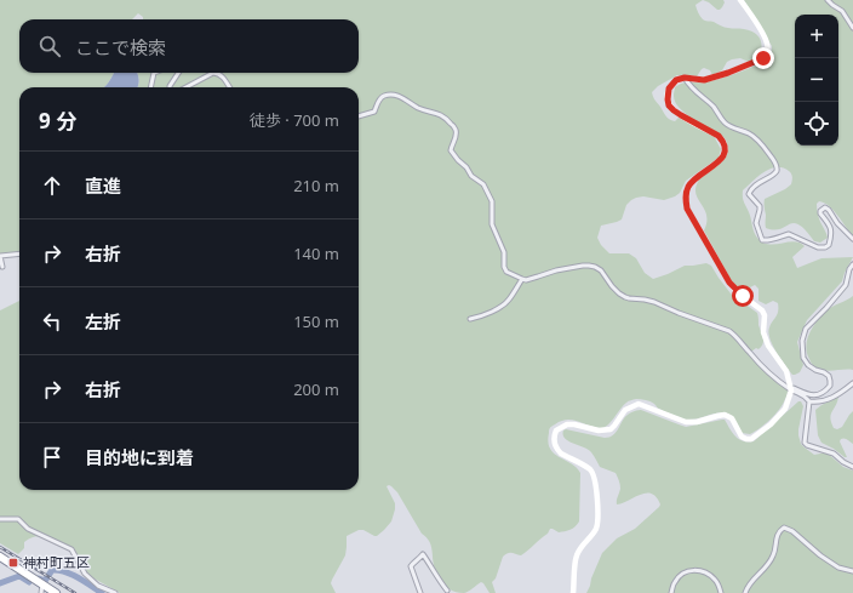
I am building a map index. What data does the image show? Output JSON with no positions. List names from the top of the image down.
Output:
{
  "places": {
    "transit": ["神村町五区"]
  },
  "page": {
    "map_buttons": ["+", "−"],
    "search": "ここで検索",
    "heading": ["9 分", "徒歩 · 700 m"],
    "list": [
      ["直進", "210 m"],
      ["右折", "140 m"],
      ["左折", "150 m"],
      ["右折", "200 m"],
      "目的地に到着"
    ]
  }
}
